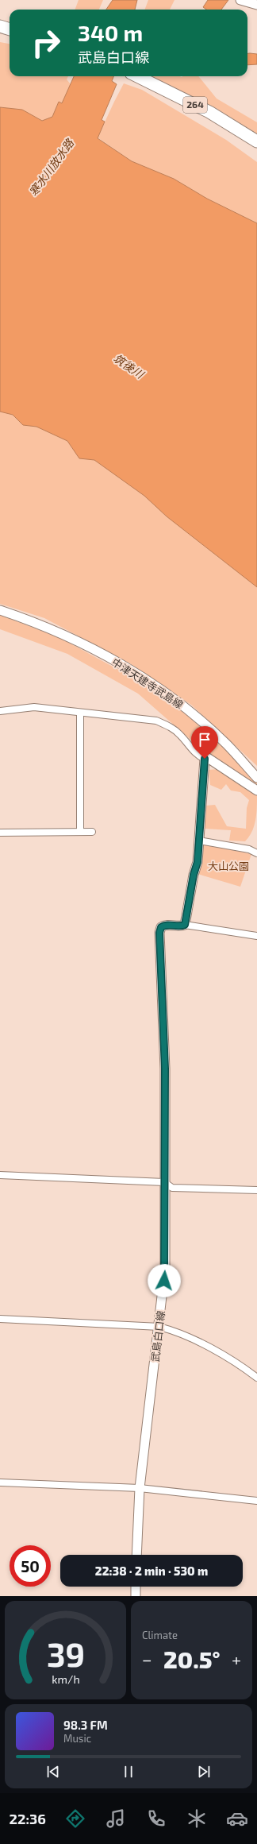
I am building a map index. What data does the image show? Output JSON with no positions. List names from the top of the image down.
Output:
{
  "streets": {
    "highway": ["264"],
    "main road": ["中津天建寺武島線", "武島白口線"]
  },
  "water": ["寒水川放水路", "筑後川"],
  "parks": ["大山公園"],
  "page": {
    "turn": ["340 m", "武島白口線"],
    "limit": "50",
    "trip": "22:38 · 2 min · 530 m",
    "tile": "Climate",
    "heat": ["−", "20.5°", "+"],
    "song": ["98.3 FM", "Music"],
    "tabs": "22:36",
    "gauge": ["39", "km/h"]
  }
}
